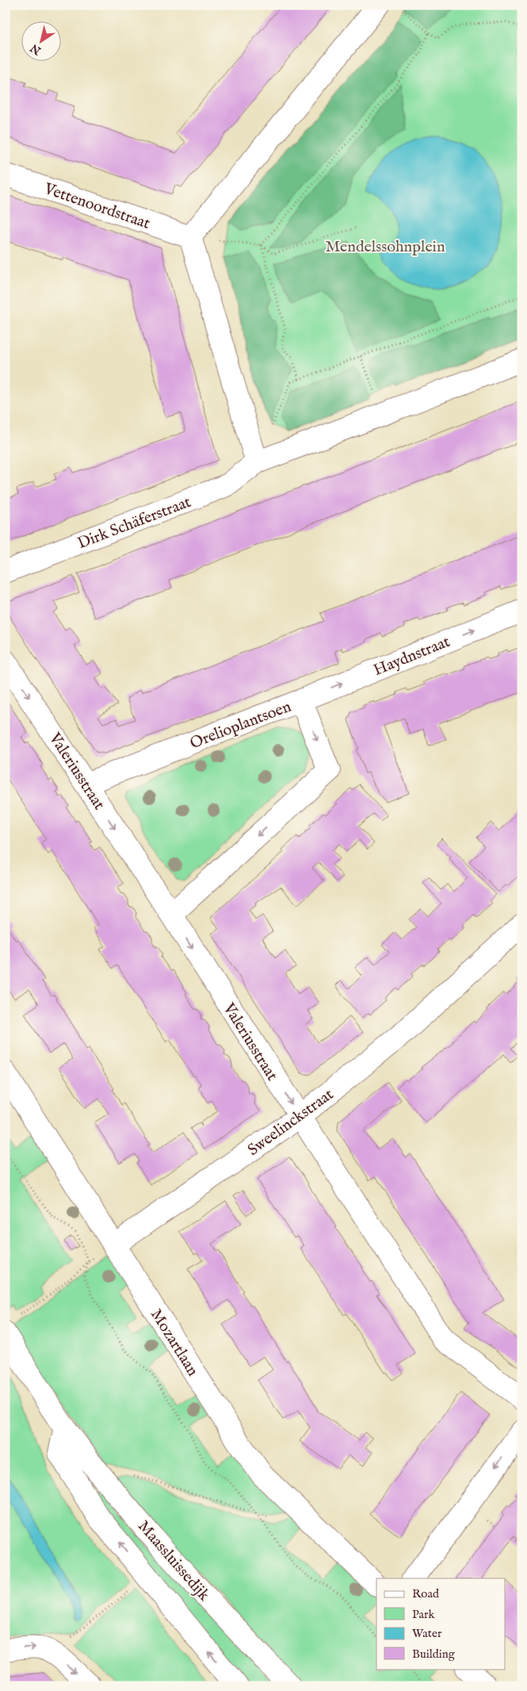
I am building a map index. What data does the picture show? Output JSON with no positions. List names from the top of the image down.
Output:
{
  "streets": {
    "street": [
      "Vettenoordstraat",
      "Dirk Schäferstraat",
      "Haydnstraat",
      "Orelioplantsoen",
      "Valeriusstraat",
      "Sweelinckstraat",
      "Mozartlaan",
      "Maassluissedijk"
    ]
  },
  "crossings": [
    ["Haydnstraat", "Orelioplantsoen"],
    ["Orelioplantsoen", "Valeriusstraat"],
    ["Valeriusstraat", "Sweelinckstraat"],
    ["Sweelinckstraat", "Mozartlaan"]
  ],
  "one_way": ["Haydnstraat", "Orelioplantsoen", "Valeriusstraat"],
  "parks": ["Mendelssohnplein"],
  "legend": [
    "Road",
    "Park",
    "Water",
    "Building"
  ],
  "north": "bottom left"
}
